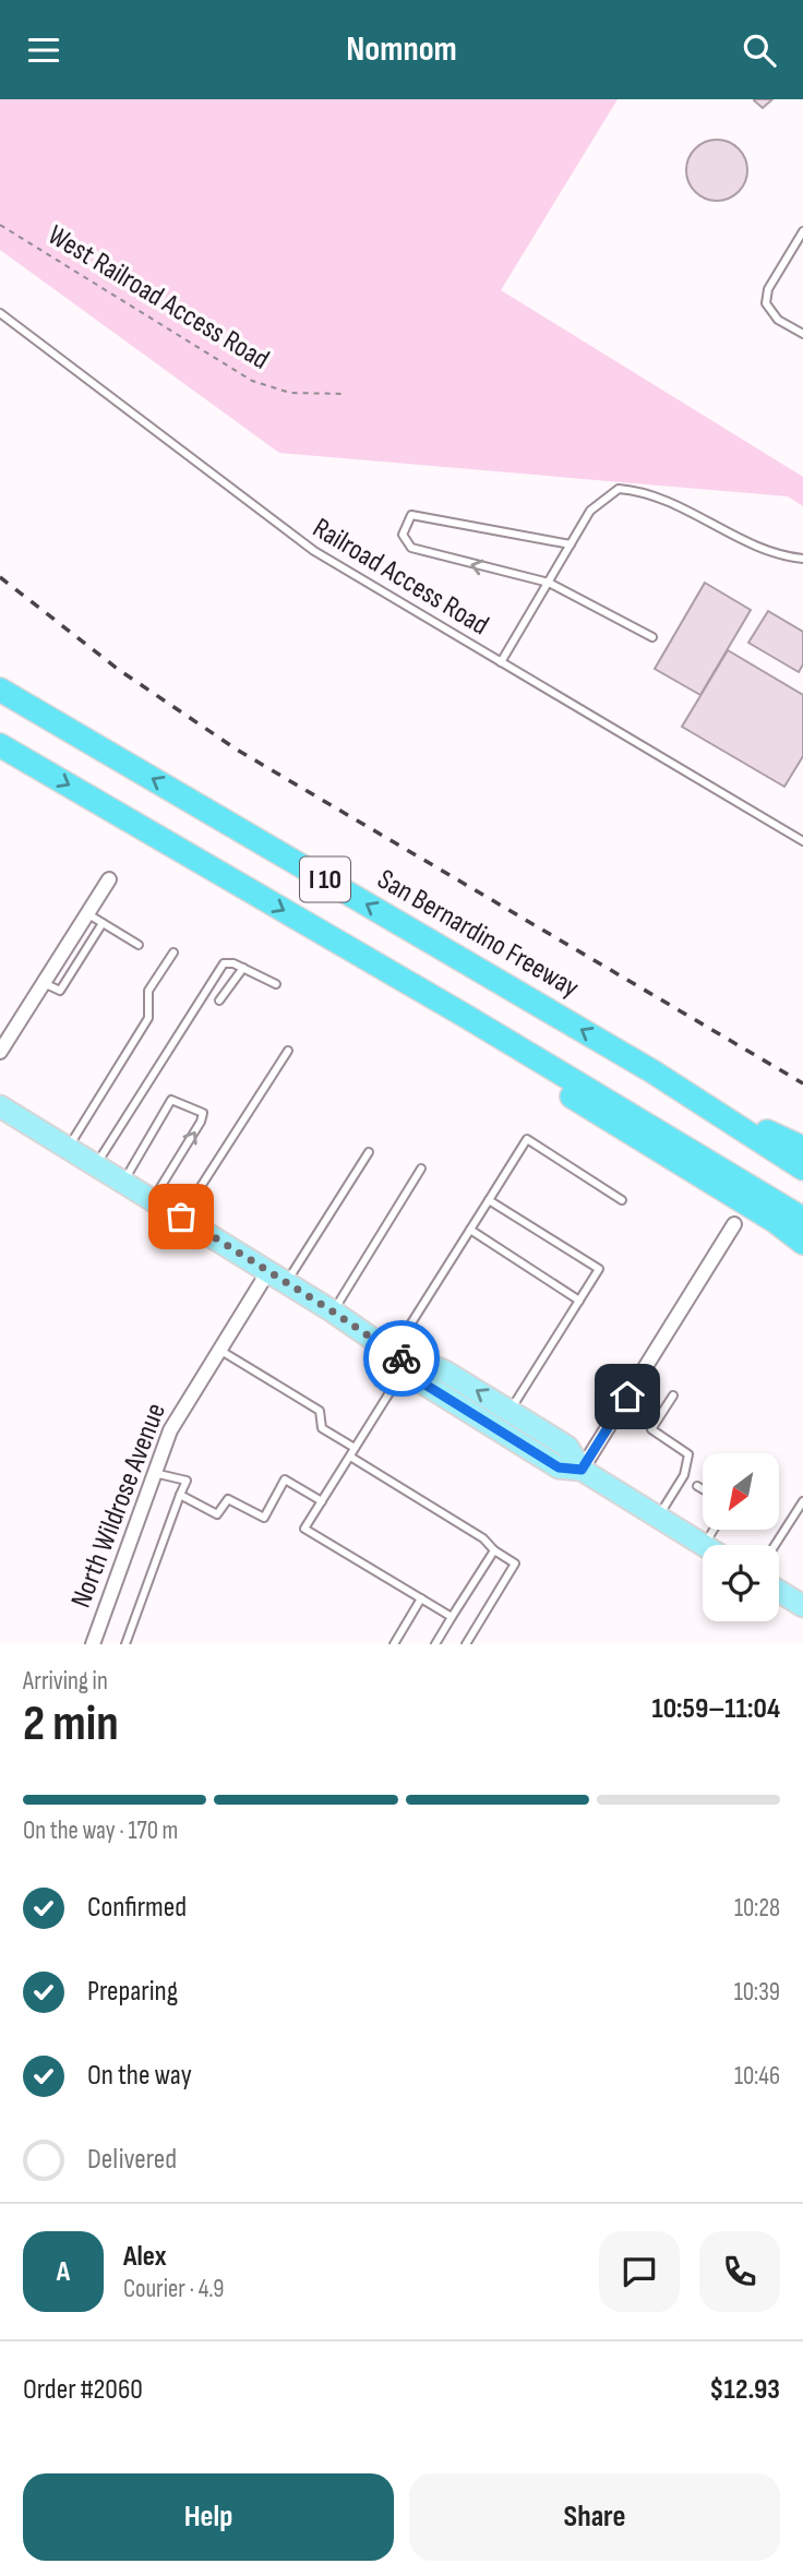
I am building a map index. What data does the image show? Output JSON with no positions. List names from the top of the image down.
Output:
{
  "streets": {
    "highway": ["I 10", "San Bernardino Freeway"],
    "street": ["North Wildrose Avenue"],
    "lane": ["Railroad Access Road"],
    "path": ["West Railroad Access Road"]
  },
  "north": "bottom left",
  "page": {
    "header": "Nomnom",
    "heading": ["2 min", "Arriving in", "10:59–11:04"],
    "panel": [
      "Alex",
      "Courier · 4.9",
      "Order #2060",
      "$12.93"
    ],
    "bar": "On the way · 170 m",
    "list": [
      ["Confirmed", "10:28"],
      ["Preparing", "10:39"],
      ["On the way", "10:46"],
      "Delivered"
    ],
    "round": "A",
    "buttons": ["Help", "Share"]
  }
}
